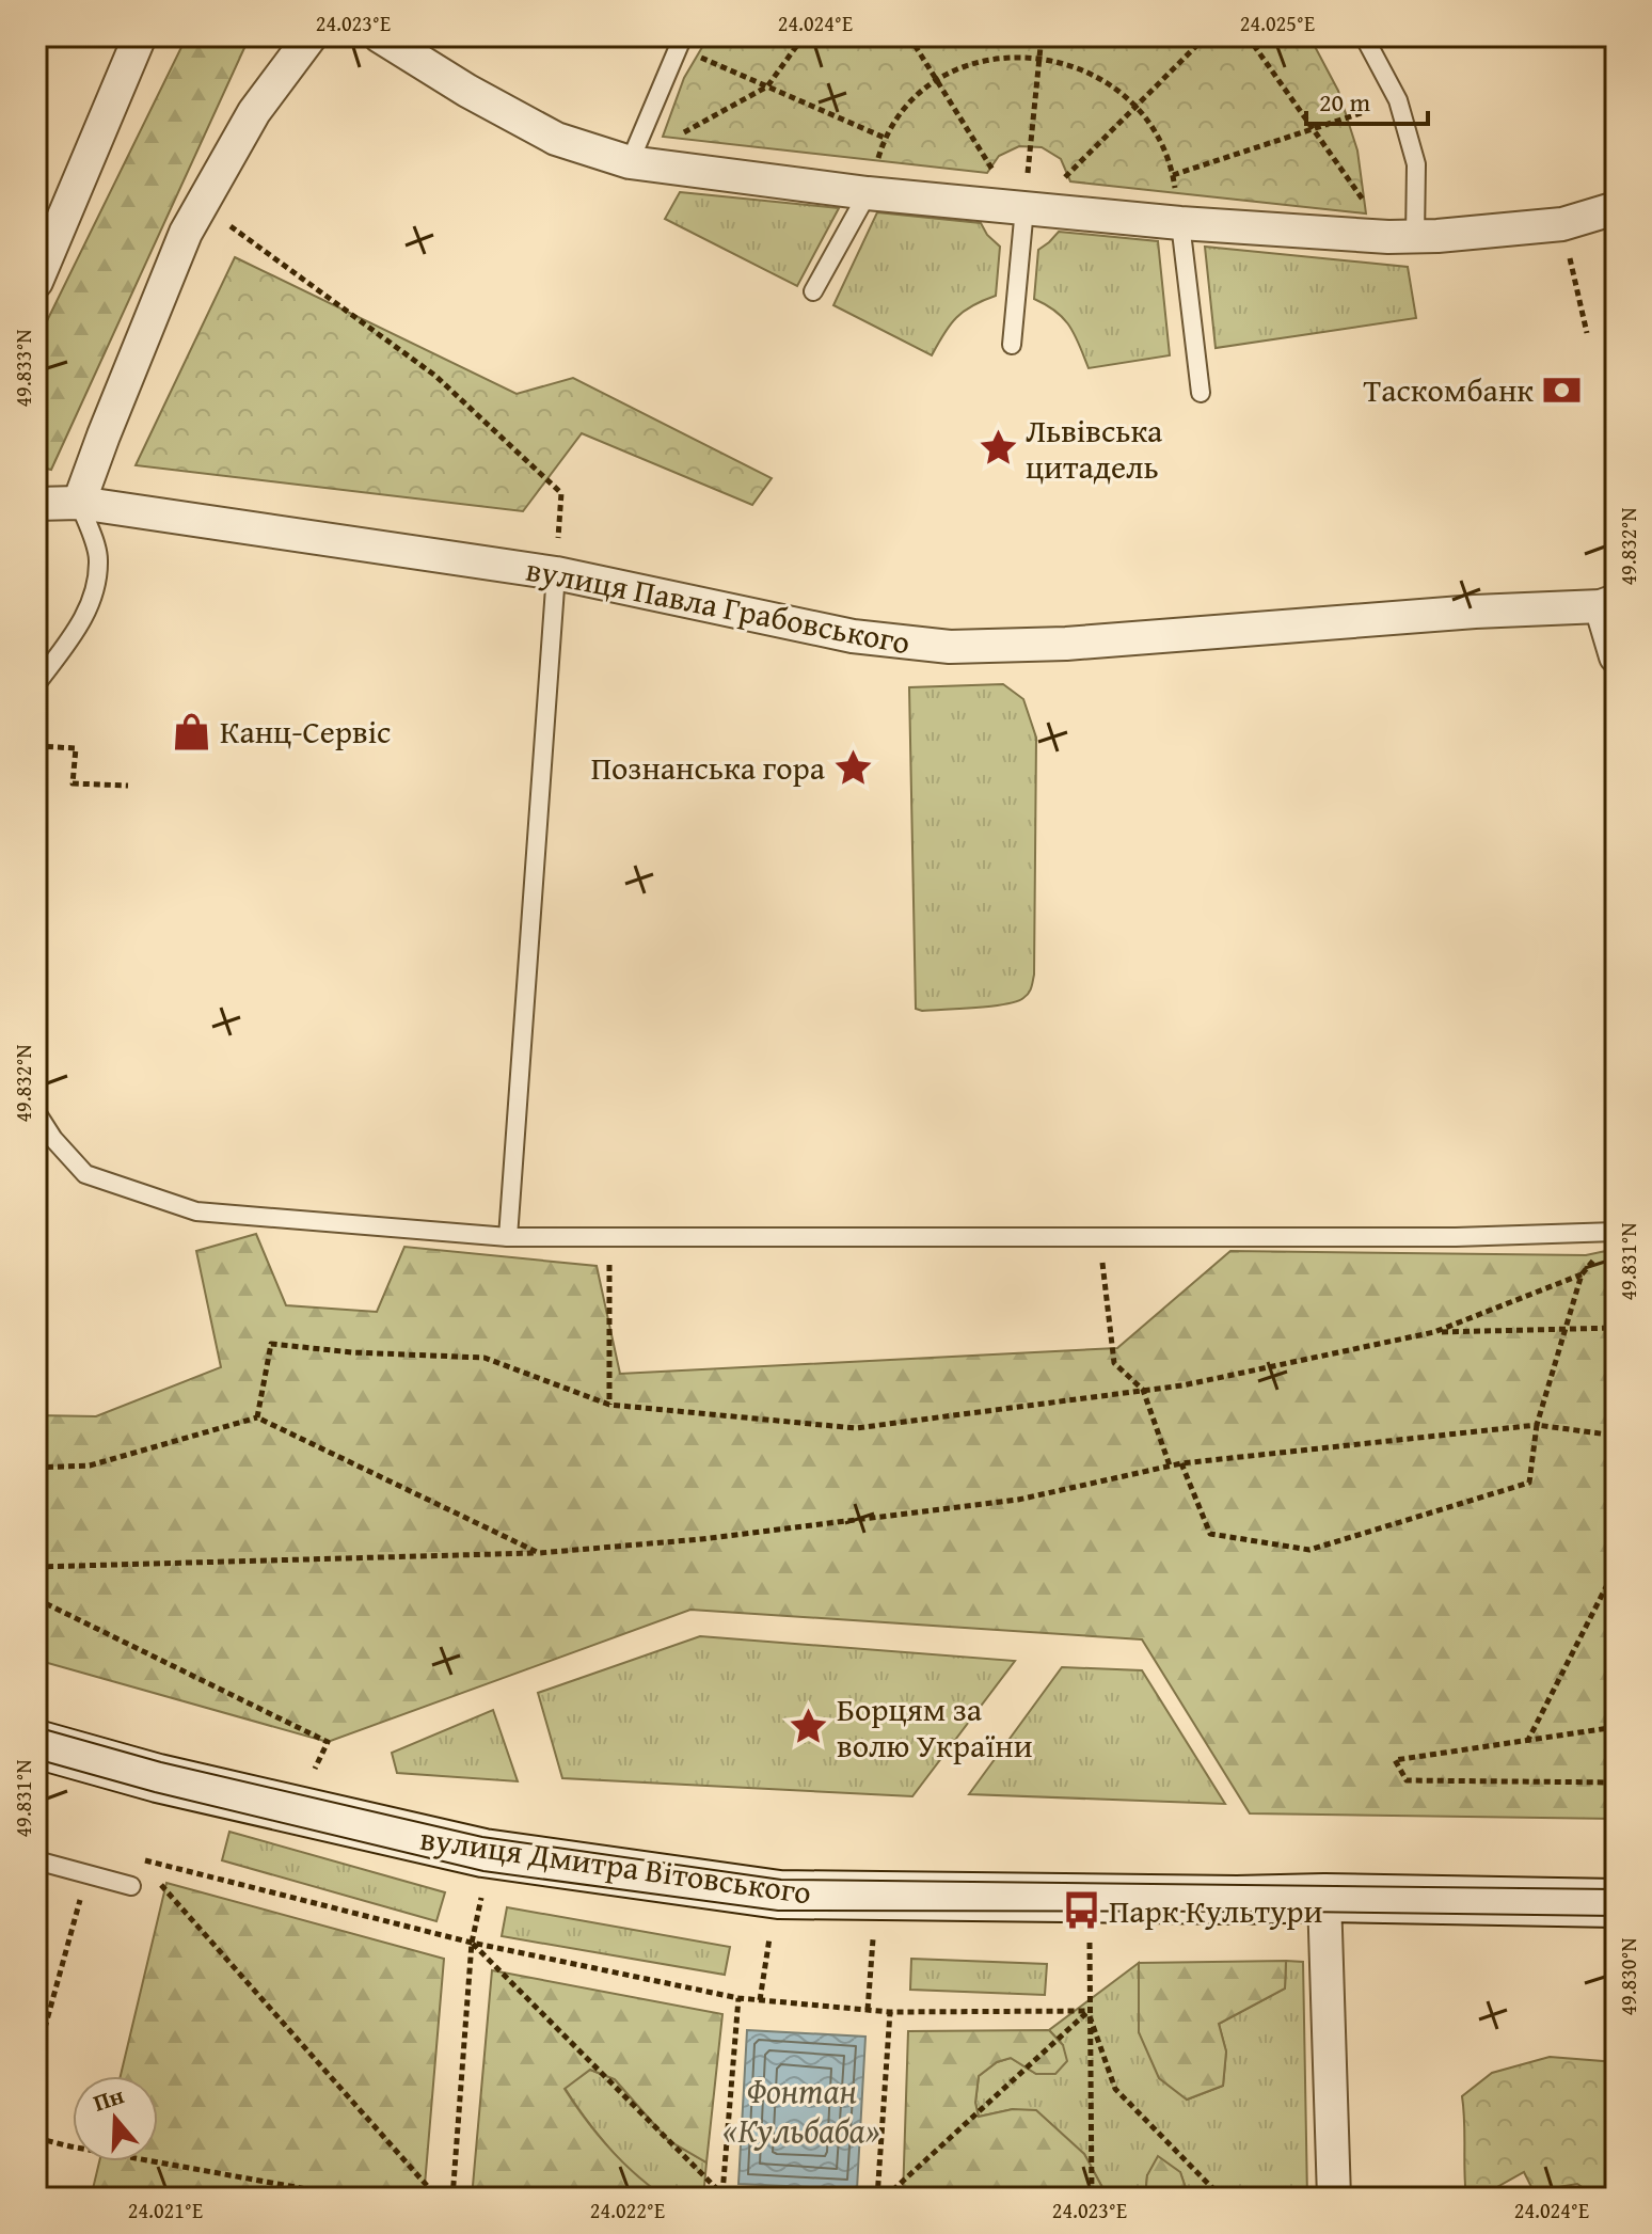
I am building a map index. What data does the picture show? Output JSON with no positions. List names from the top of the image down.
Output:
{
  "streets": {
    "main road": ["вулиця Дмитра Вітовського"],
    "street": ["вулиця Павла Грабовського"]
  },
  "water": ["Фонтан «Кульбаба»"],
  "places": {
    "bank": ["Таскомбанк"],
    "place": ["Львівська цитадель", "Познанська гора", "Борцям за волю України"],
    "shop": ["Канц-Сервіс"],
    "bus stop": ["Парк Культури"]
  },
  "scale_bar": "20 m",
  "north": "top",
  "coordinates": [
    "24.023°E",
    "24.024°E",
    "24.025°E",
    "49.833°N",
    "49.832°N",
    "49.831°N",
    "49.830°N",
    "24.021°E",
    "24.022°E"
  ]
}
